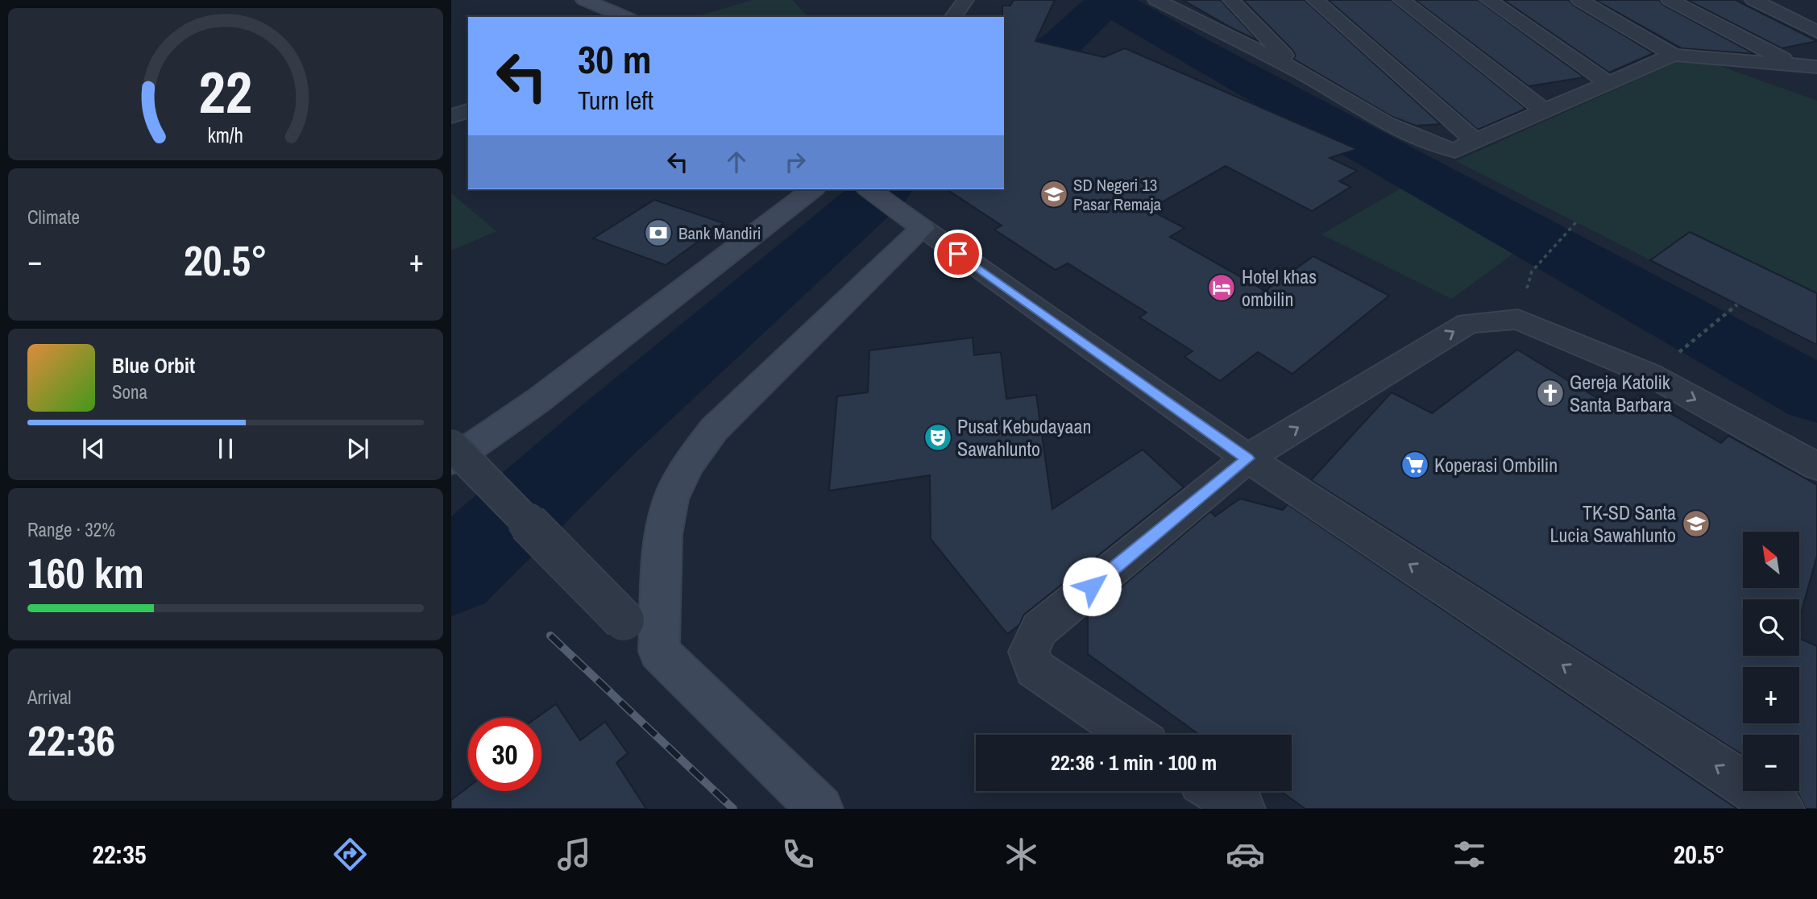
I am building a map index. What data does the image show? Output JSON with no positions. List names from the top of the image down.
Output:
{
  "places": {
    "school or university": ["SD Negeri 13 Pasar Remaja", "TK-SD Santa Lucia Sawahlunto"],
    "bank": ["Bank Mandiri"],
    "hotel": ["Hotel khas ombilin"],
    "church": ["Gereja Katolik Santa Barbara"],
    "theatre": ["Pusat Kebudayaan Sawahlunto"],
    "supermarket": ["Koperasi Ombilin"]
  },
  "north": "top left",
  "page": {
    "turn": ["30 m", "Turn left"],
    "tile": [
      "Climate",
      ["Range · 32%", "160 km"],
      ["Arrival", "22:36"]
    ],
    "heat": ["−", "20.5°", "+"],
    "song": ["Blue Orbit", "Sona"],
    "map_buttons": ["+", "−"],
    "limit": "30",
    "trip": "22:36 · 1 min · 100 m",
    "tabs": ["22:35", "20.5°"],
    "gauge": ["22", "km/h"]
  }
}
